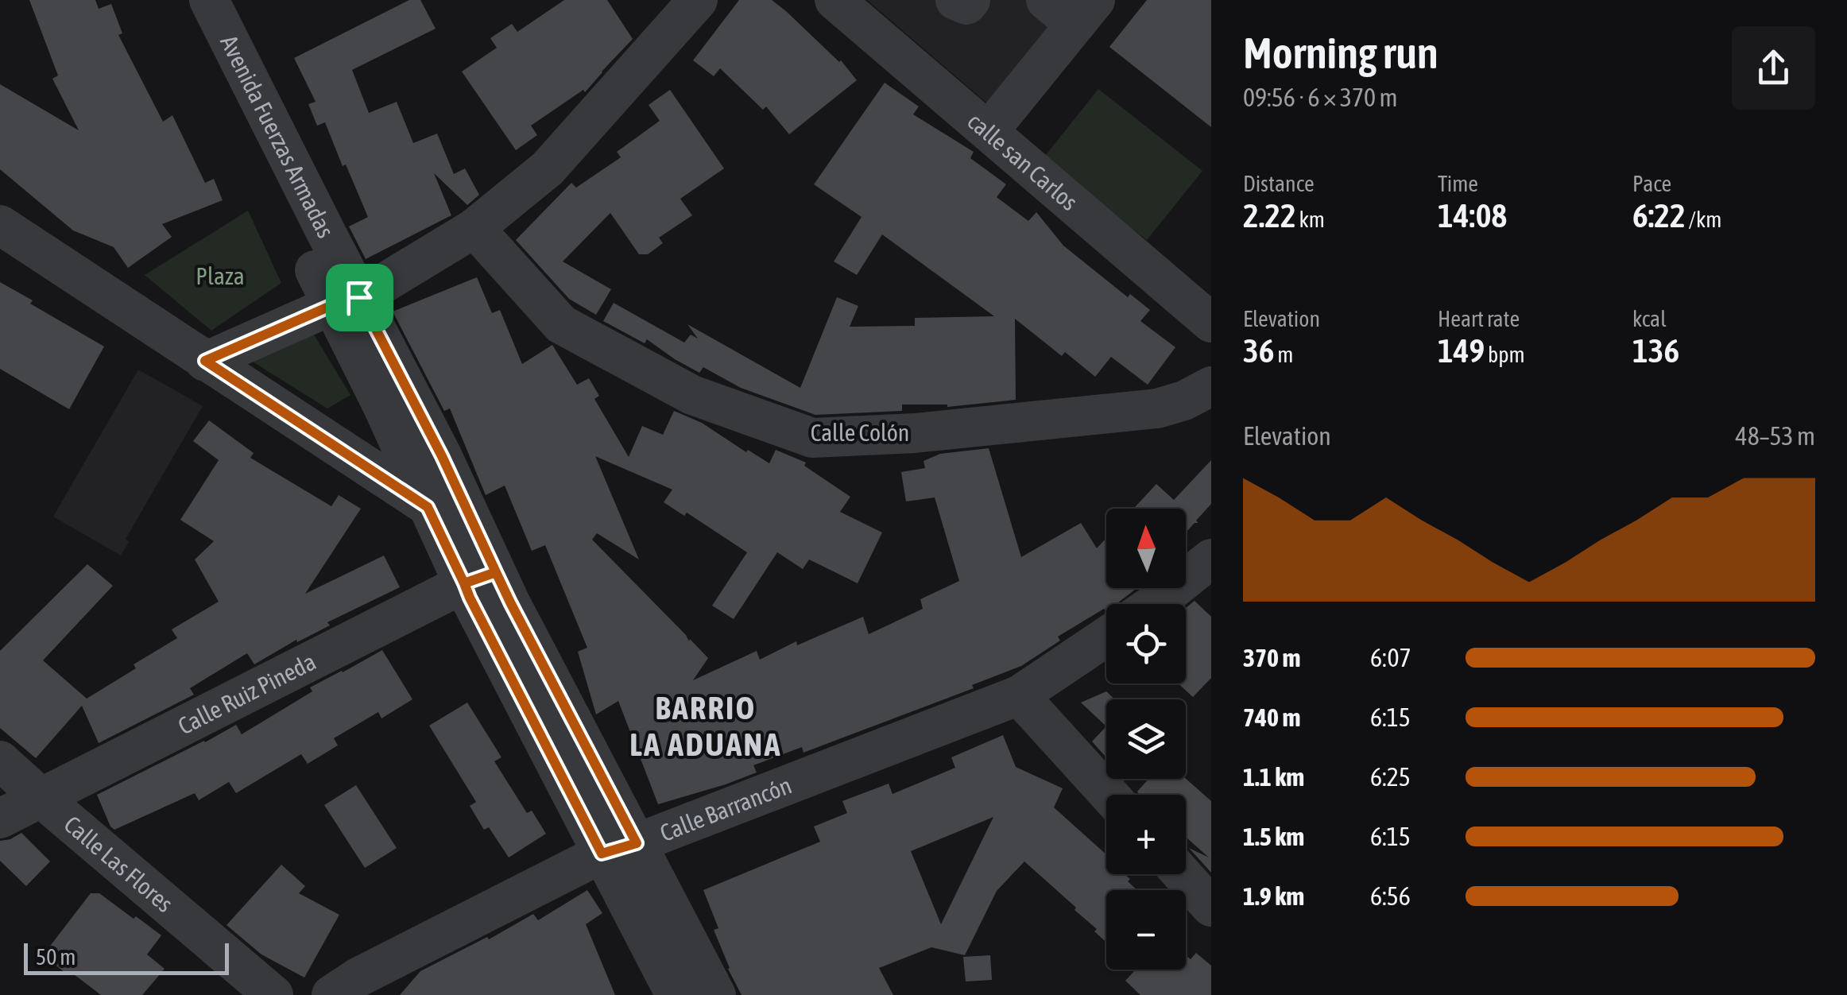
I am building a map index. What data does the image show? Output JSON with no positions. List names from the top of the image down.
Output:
{
  "streets": {
    "street": [
      "Avenida Fuerzas Armadas",
      "calle san Carlos",
      "Calle Colón",
      "Calle Ruiz Pineda",
      "Calle Barrancón",
      "Calle Las Flores"
    ]
  },
  "crossings": [
    ["Avenida Fuerzas Armadas", "Calle Ruiz Pineda"],
    ["Avenida Fuerzas Armadas", "Calle Barrancón"],
    ["Calle Ruiz Pineda", "Calle Las Flores"]
  ],
  "districts": ["BARRIO LA ADUANA"],
  "parks": ["Plaza"],
  "scale_bar": "50 m",
  "north": "top",
  "page": {
    "heading": ["Morning run", "09:56 · 6 × 370 m"],
    "stats": [
      ["Distance", "2.22 km"],
      ["Time", "14:08"],
      ["Pace", "6:22 /km"],
      ["Elevation", "36 m"],
      ["Heart rate", "149 bpm"],
      ["kcal", "136"]
    ],
    "chart": ["Elevation", "48–53 m"],
    "map_buttons": ["+", "−"],
    "list": [
      {
        "name": "370 m",
        "note": "6:07"
      },
      {
        "name": "740 m",
        "note": "6:15"
      },
      {
        "name": "1.1 km",
        "note": "6:25"
      },
      {
        "name": "1.5 km",
        "note": "6:15"
      },
      {
        "name": "1.9 km",
        "note": "6:56"
      }
    ],
    "scale": "50 m"
  }
}
